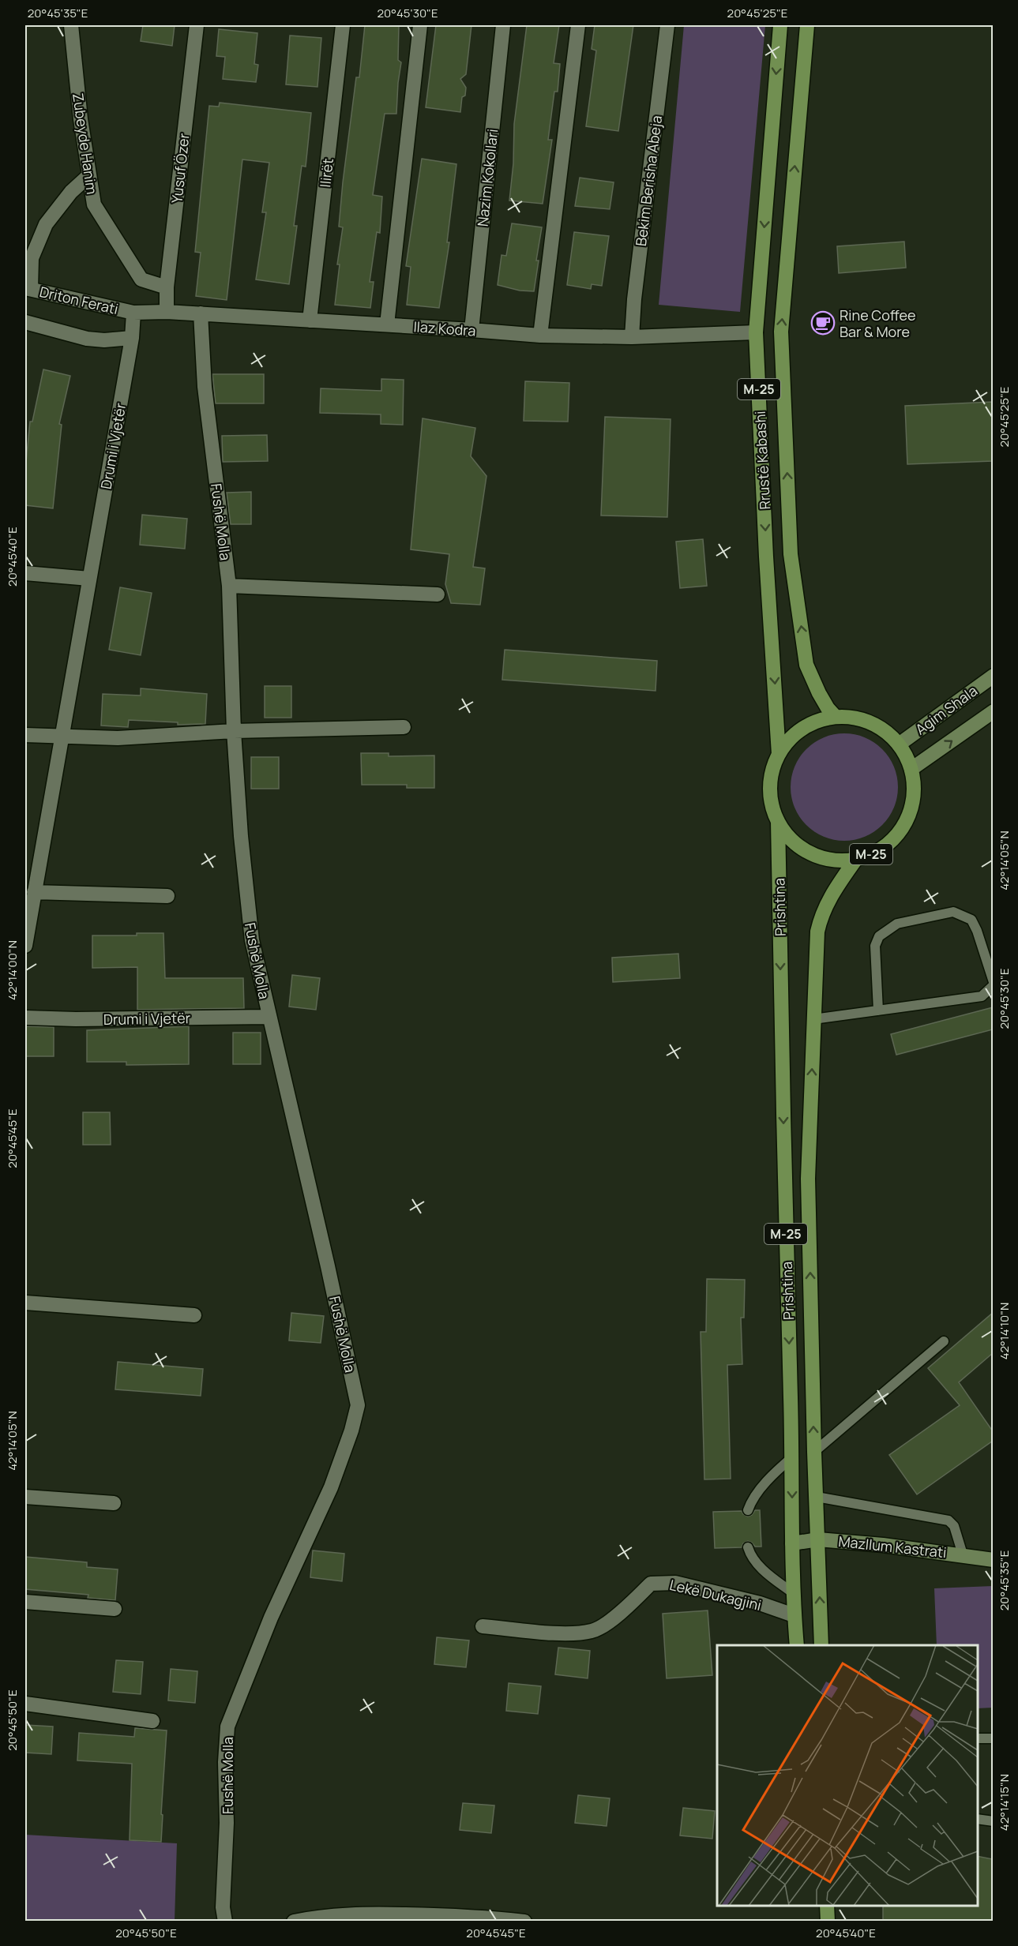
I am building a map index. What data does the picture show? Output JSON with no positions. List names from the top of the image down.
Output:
{
  "streets": {
    "main road": [
      "M-25",
      "Rrustë Kabashi",
      "Agim Shala",
      "Prishtina",
      "Mazllum Kastrati"
    ],
    "street": [
      "Zubeyde Hanim",
      "Yusuf Özer",
      "Ilirët",
      "Nazim Kokollari",
      "Bekim Berisha Abeja",
      "Driton Ferati",
      "Ilaz Kodra",
      "Drumi i Vjetër",
      "Fushë Molla",
      "Lekë Dukagjini"
    ]
  },
  "crossings": [
    ["Zubeyde Hanim", "Yusuf Özer"],
    ["Yusuf Özer", "Ilaz Kodra"],
    ["Ilirët", "Ilaz Kodra"],
    ["Nazim Kokollari", "Ilaz Kodra"],
    ["Bekim Berisha Abeja", "Ilaz Kodra"],
    ["Driton Ferati", "Ilaz Kodra"],
    ["Driton Ferati", "Drumi i Vjetër"],
    ["Ilaz Kodra", "Drumi i Vjetër"],
    ["Ilaz Kodra", "Rrustë Kabashi"],
    ["Ilaz Kodra", "Fushë Molla"],
    ["Drumi i Vjetër", "Fushë Molla"],
    ["Rrustë Kabashi", "Agim Shala"],
    ["Rrustë Kabashi", "Prishtina"],
    ["Agim Shala", "Prishtina"],
    ["Prishtina", "Mazllum Kastrati"],
    ["Prishtina", "Lekë Dukagjini"]
  ],
  "places": {
    "cafe": ["Rine Coffee Bar & More"]
  },
  "coordinates": [
    "20°45'35\"E",
    "20°45'30\"E",
    "20°45'25\"E",
    "20°45'40\"E",
    "42°14'05\"N",
    "42°14'00\"N",
    "20°45'45\"E",
    "42°14'10\"N",
    "20°45'50\"E",
    "42°14'15\"N"
  ]
}
